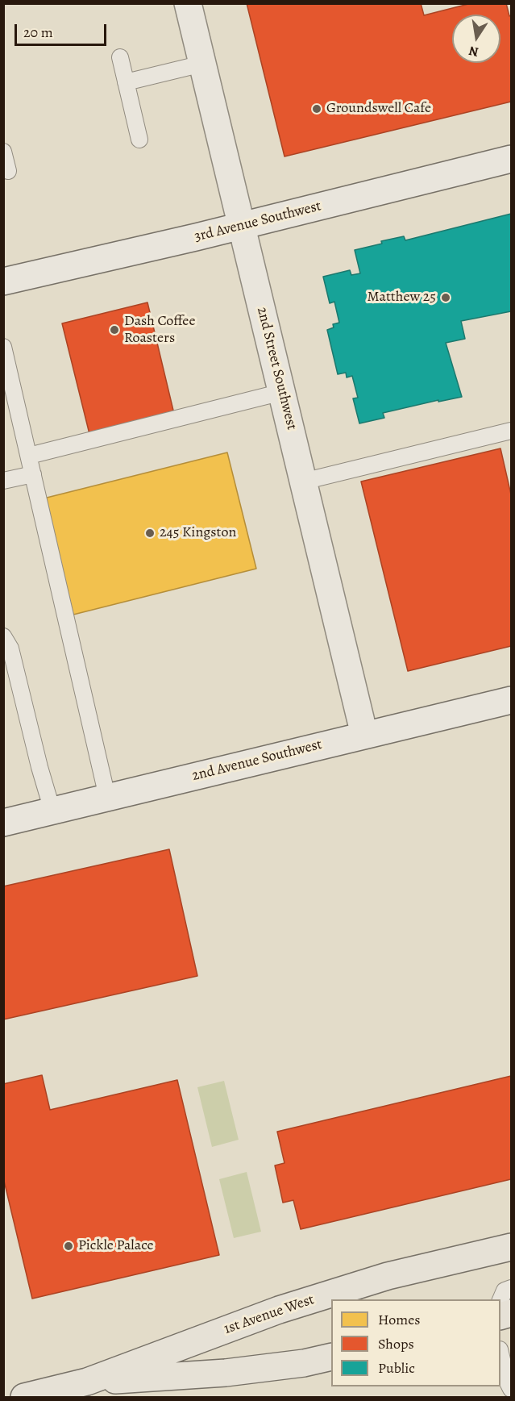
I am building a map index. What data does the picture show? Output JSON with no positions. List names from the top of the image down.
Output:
{
  "streets": {
    "main road": [
      "3rd Avenue Southwest",
      "2nd Street Southwest",
      "2nd Avenue Southwest",
      "1st Avenue West"
    ]
  },
  "crossings": [
    ["3rd Avenue Southwest", "2nd Street Southwest"],
    ["2nd Street Southwest", "2nd Avenue Southwest"]
  ],
  "places": [
    "Groundswell Cafe",
    "Matthew 25",
    "Dash Coffee Roasters",
    "245 Kingston",
    "Pickle Palace"
  ],
  "legend": ["Homes", "Shops", "Public"],
  "scale_bar": "20 m",
  "north": "bottom"
}
